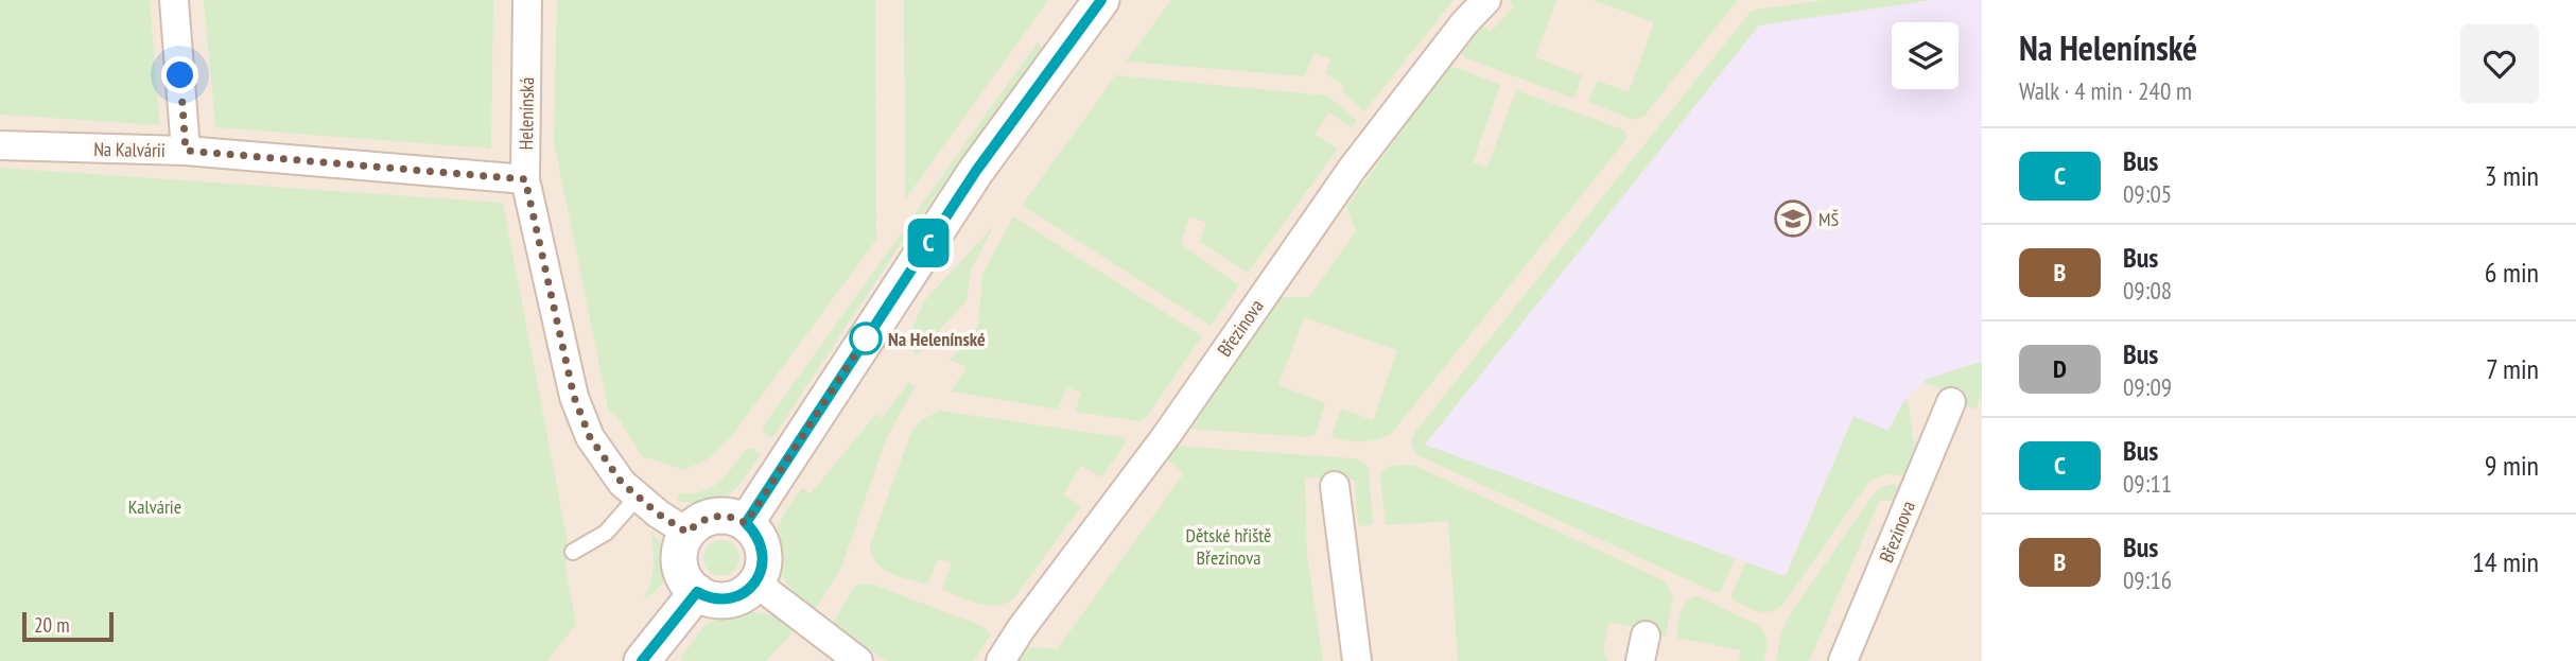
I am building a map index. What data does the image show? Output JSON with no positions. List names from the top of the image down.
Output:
{
  "streets": {
    "street": ["Helenínská", "Na Kalvárii", "Březinova"]
  },
  "crossings": [
    ["Helenínská", "Na Kalvárii"]
  ],
  "parks": ["Kalvárie", "Dětské hřiště Březinova"],
  "places": {
    "school or university": ["MŠ"],
    "other": ["Na Helenínské"]
  },
  "lines": ["bus line C"],
  "scale_bar": "20 m",
  "page": {
    "on_map": "C",
    "heading": ["Na Helenínské", "Walk · 4 min · 240 m"],
    "list": [
      {
        "mark": "C",
        "name": "Bus",
        "note": "09:05",
        "value": "3 min"
      },
      {
        "mark": "B",
        "name": "Bus",
        "note": "09:08",
        "value": "6 min"
      },
      {
        "mark": "D",
        "name": "Bus",
        "note": "09:09",
        "value": "7 min"
      },
      {
        "mark": "C",
        "name": "Bus",
        "note": "09:11",
        "value": "9 min"
      },
      {
        "mark": "B",
        "name": "Bus",
        "note": "09:16",
        "value": "14 min"
      }
    ],
    "scale": "20 m"
  }
}
